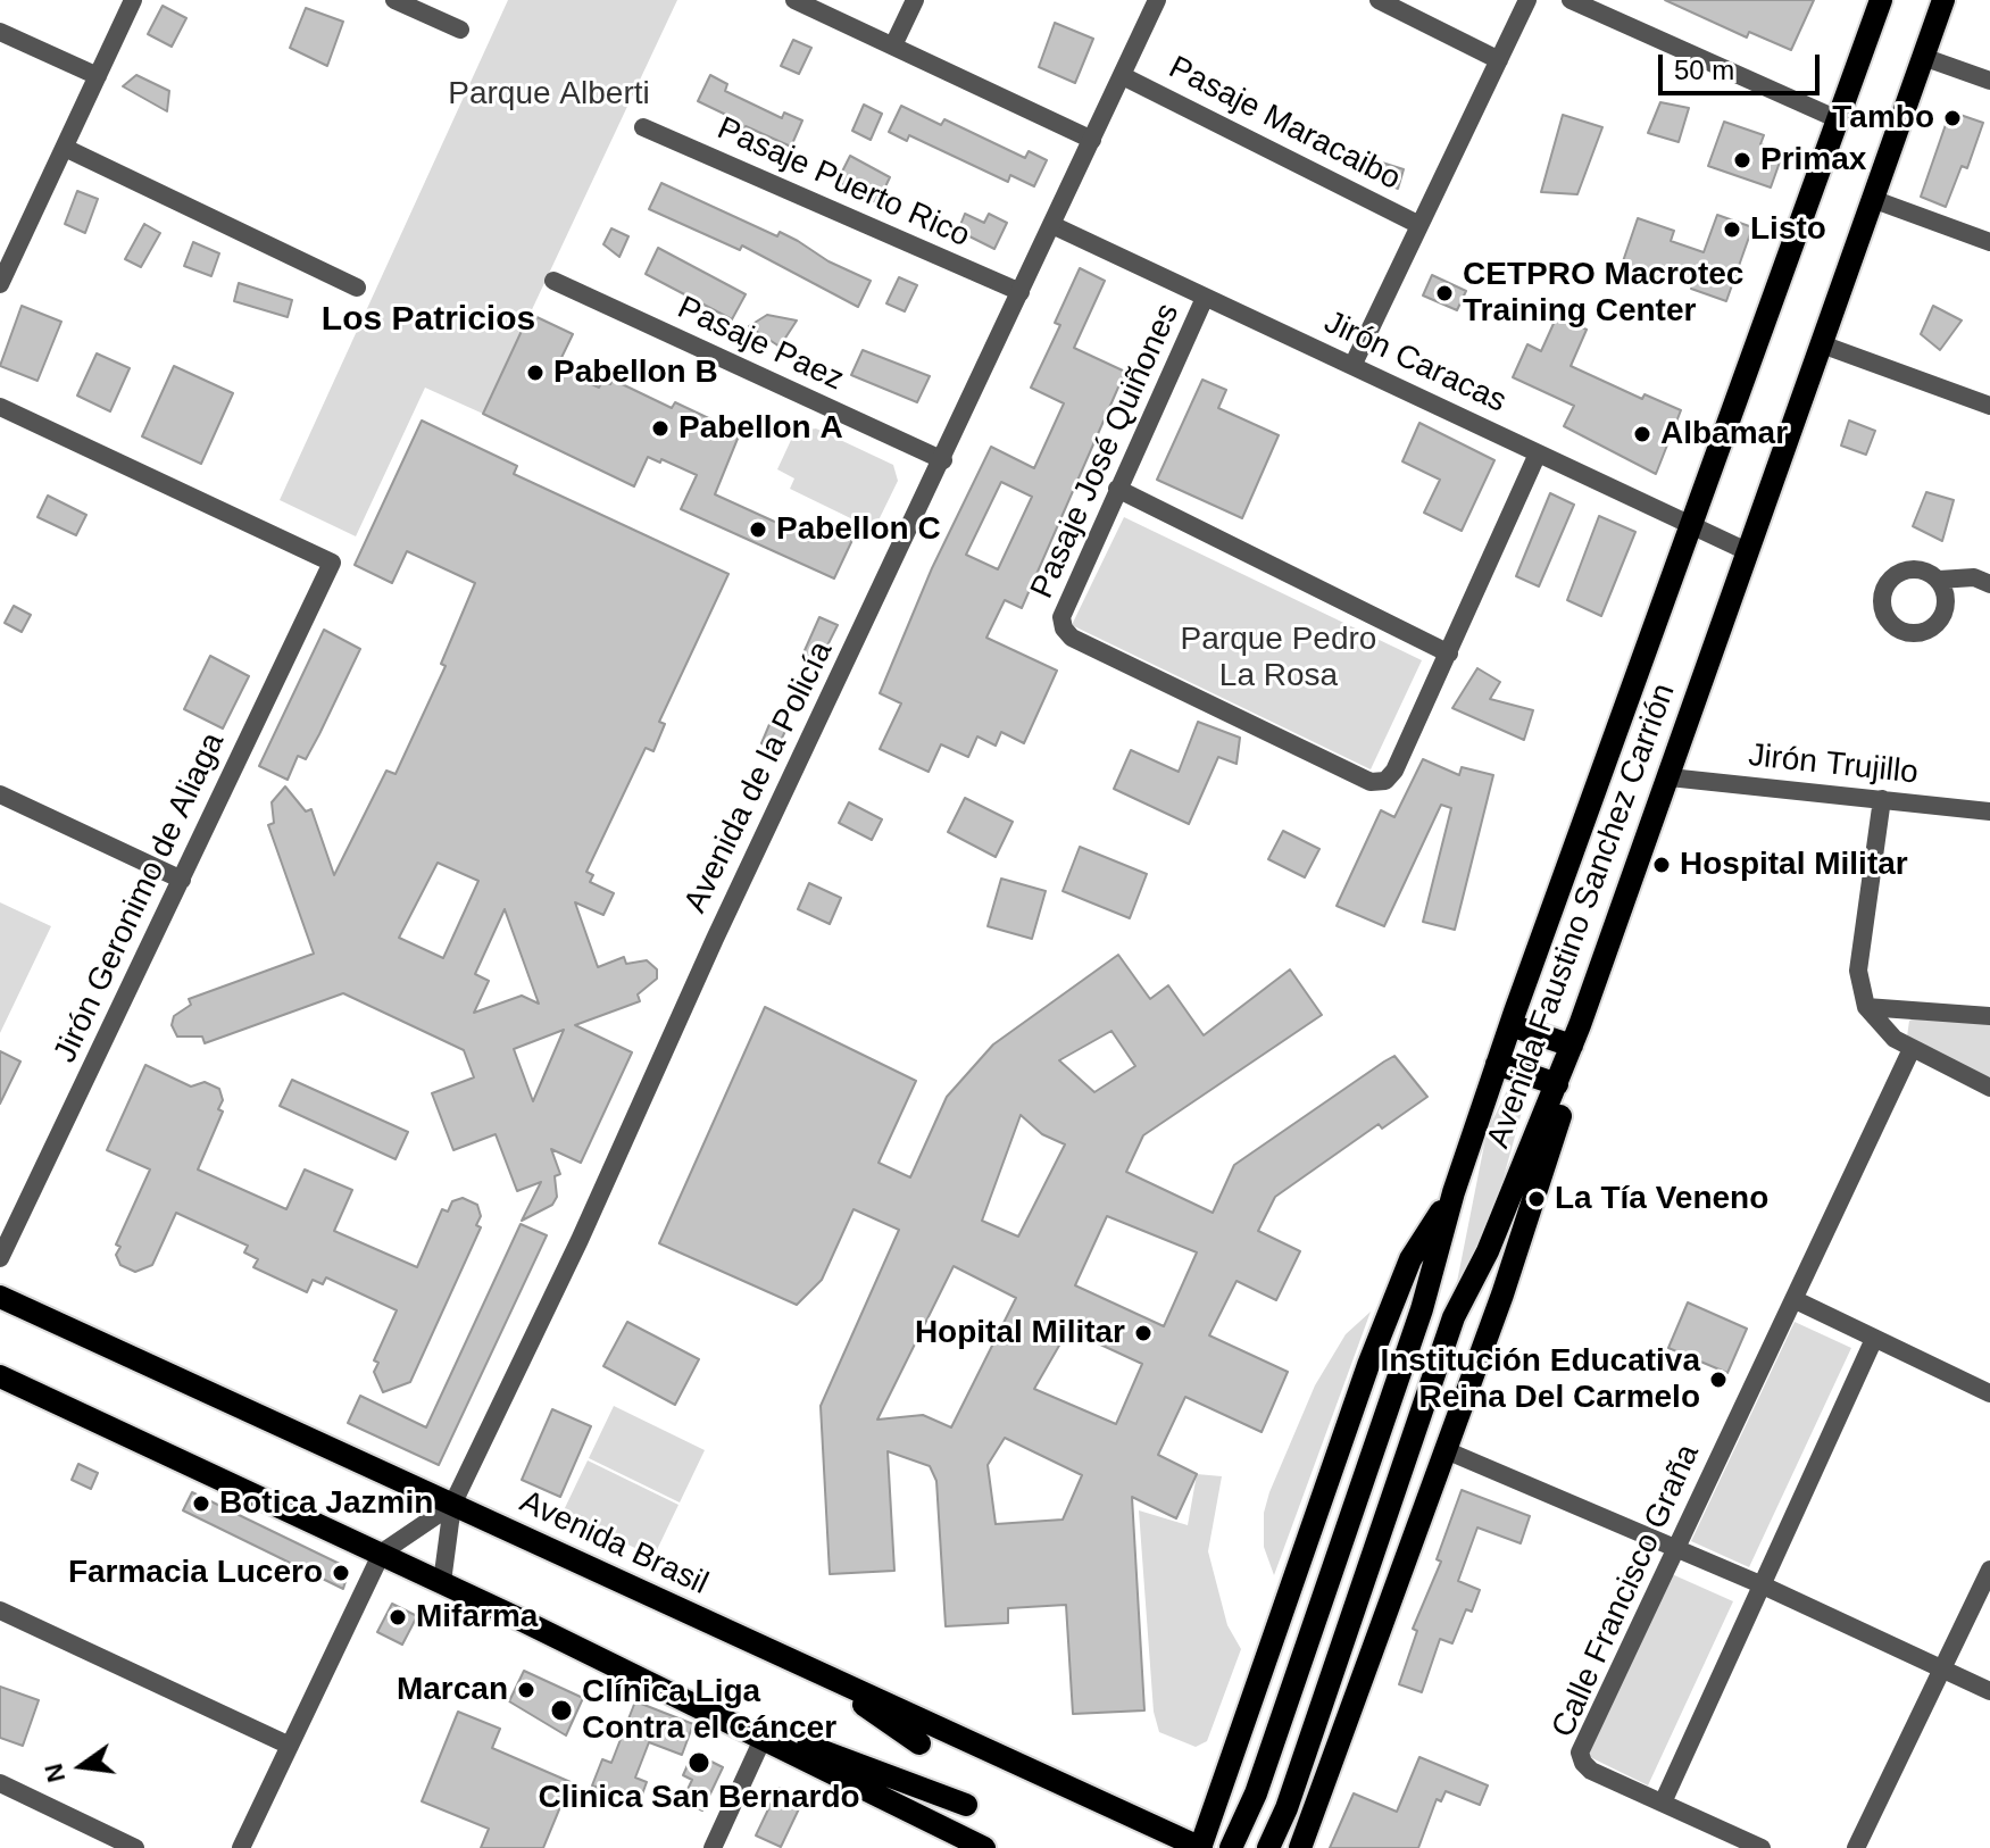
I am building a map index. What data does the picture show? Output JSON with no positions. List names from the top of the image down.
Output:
{
  "streets": {
    "main road": ["Avenida Faustino Sanchez Carrión", "Avenida Brasil"],
    "street": [
      "Pasaje Maracaibo",
      "Pasaje Puerto Rico",
      "Pasaje Paez",
      "Jirón Caracas",
      "Pasaje José Quiñones",
      "Jirón Trujillo",
      "Avenida de la Policía",
      "Jirón Geronimo de Aliaga",
      "Calle Francisco Graña"
    ]
  },
  "crossings": [
    ["Pasaje Maracaibo", "Avenida de la Policía"],
    ["Pasaje Puerto Rico", "Avenida de la Policía"],
    ["Pasaje Paez", "Avenida de la Policía"],
    ["Jirón Caracas", "Pasaje José Quiñones"],
    ["Jirón Caracas", "Avenida de la Policía"],
    ["Jirón Caracas", "Avenida Faustino Sanchez Carrión"],
    ["Jirón Trujillo", "Avenida Faustino Sanchez Carrión"],
    ["Avenida de la Policía", "Avenida Brasil"]
  ],
  "districts": ["Los Patricios"],
  "parks": ["Parque Alberti", "Parque Pedro La Rosa"],
  "places": [
    "Tambo",
    "Primax",
    "Listo",
    "CETPRO Macrotec Training Center",
    "Pabellon B",
    "Pabellon A",
    "Albamar",
    "Pabellon C",
    "Hospital Militar",
    "La Tía Veneno",
    "Hopital Militar",
    "Institución Educativa Reina Del Carmelo",
    "Botica Jazmin",
    "Farmacia Lucero",
    "Mifarma",
    "Marcan",
    "Clínica Liga Contra el Cáncer",
    "Clinica San Bernardo"
  ],
  "scale_bar": "50 m",
  "north": "left"
}
